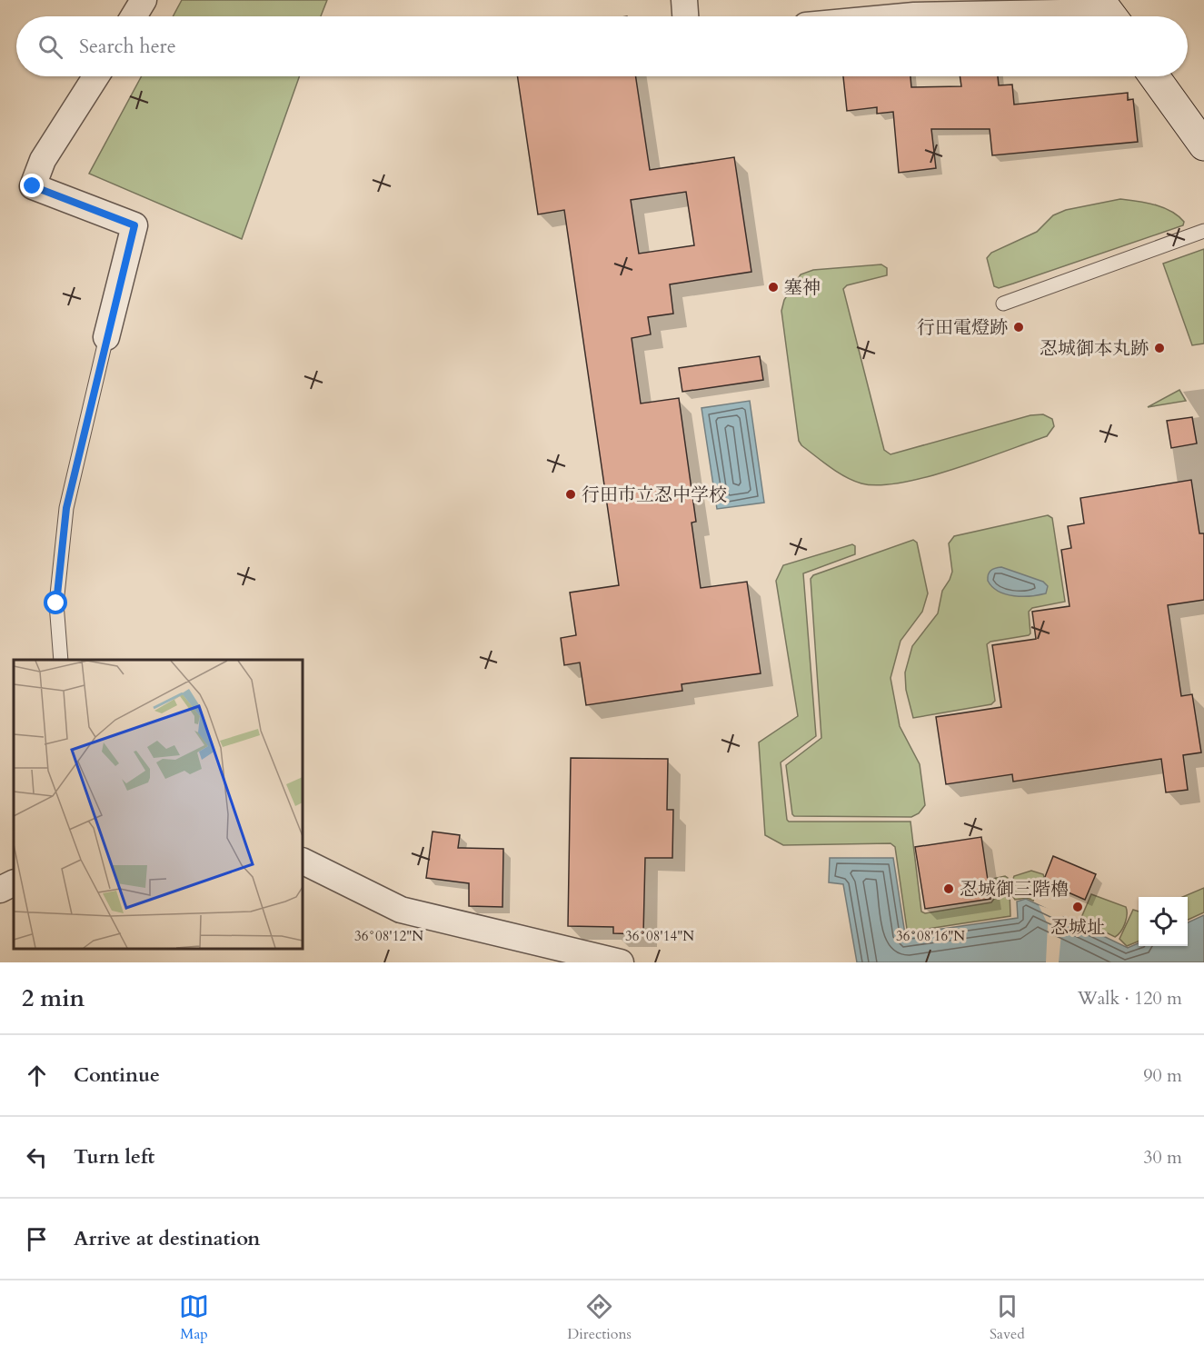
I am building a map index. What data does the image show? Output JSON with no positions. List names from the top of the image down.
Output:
{
  "places": [
    "塞神",
    "行田電燈跡",
    "忍城御本丸跡",
    "行田市立忍中学校",
    "忍城御三階櫓",
    "忍城址"
  ],
  "page": {
    "search": "Search here",
    "heading": ["2 min", "Walk · 120 m"],
    "list": [
      ["Continue", "90 m"],
      ["Turn left", "30 m"],
      "Arrive at destination"
    ],
    "nav": ["Map", "Directions", "Saved"]
  },
  "coordinates": ["36°08'12\"N", "36°08'14\"N", "36°08'16\"N"]
}
